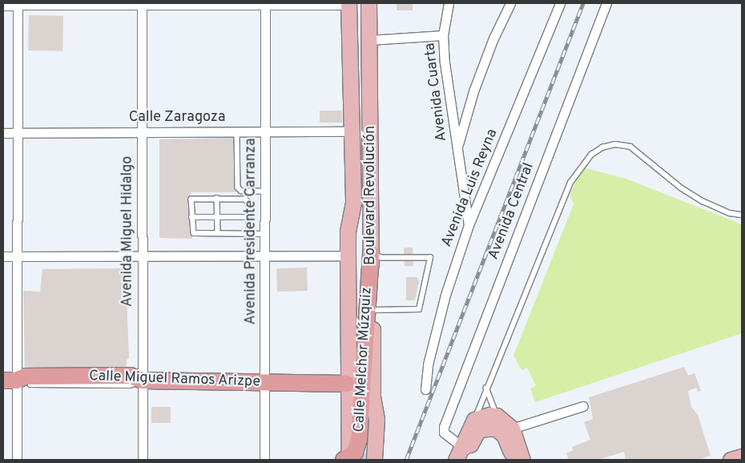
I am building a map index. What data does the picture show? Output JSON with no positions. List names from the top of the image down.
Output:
{
  "streets": {
    "highway": ["Calle Melchor Múzquiz", "Calle Miguel Ramos Arizpe"],
    "main road": ["Boulevard Revolución"],
    "street": [
      "Avenida Cuarta",
      "Calle Zaragoza",
      "Avenida Luis Reyna",
      "Avenida Central",
      "Avenida Miguel Hidalgo",
      "Avenida Presidente Carranza"
    ]
  },
  "crossings": [
    ["Avenida Cuarta", "Avenida Luis Reyna"],
    ["Calle Zaragoza", "Avenida Miguel Hidalgo"],
    ["Calle Zaragoza", "Avenida Presidente Carranza"],
    ["Boulevard Revolución", "Calle Melchor Múzquiz"],
    ["Avenida Miguel Hidalgo", "Calle Miguel Ramos Arizpe"],
    ["Avenida Presidente Carranza", "Calle Miguel Ramos Arizpe"]
  ]
}
